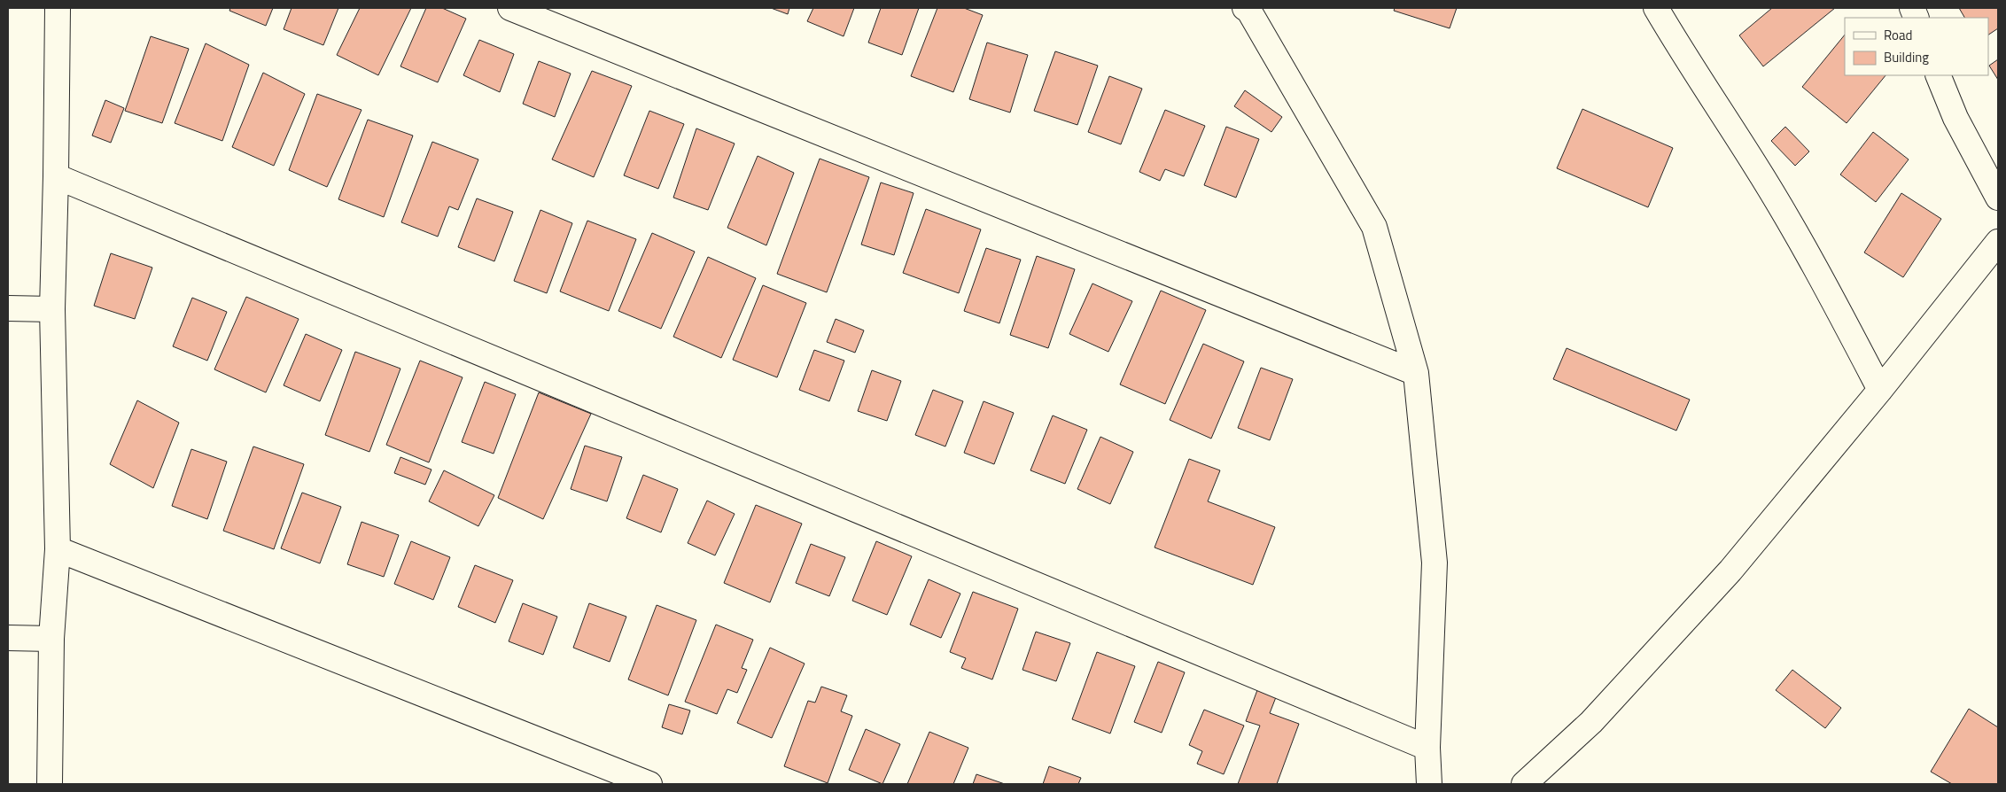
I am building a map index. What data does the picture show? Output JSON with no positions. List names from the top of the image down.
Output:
{
  "legend": ["Road", "Building"]
}
